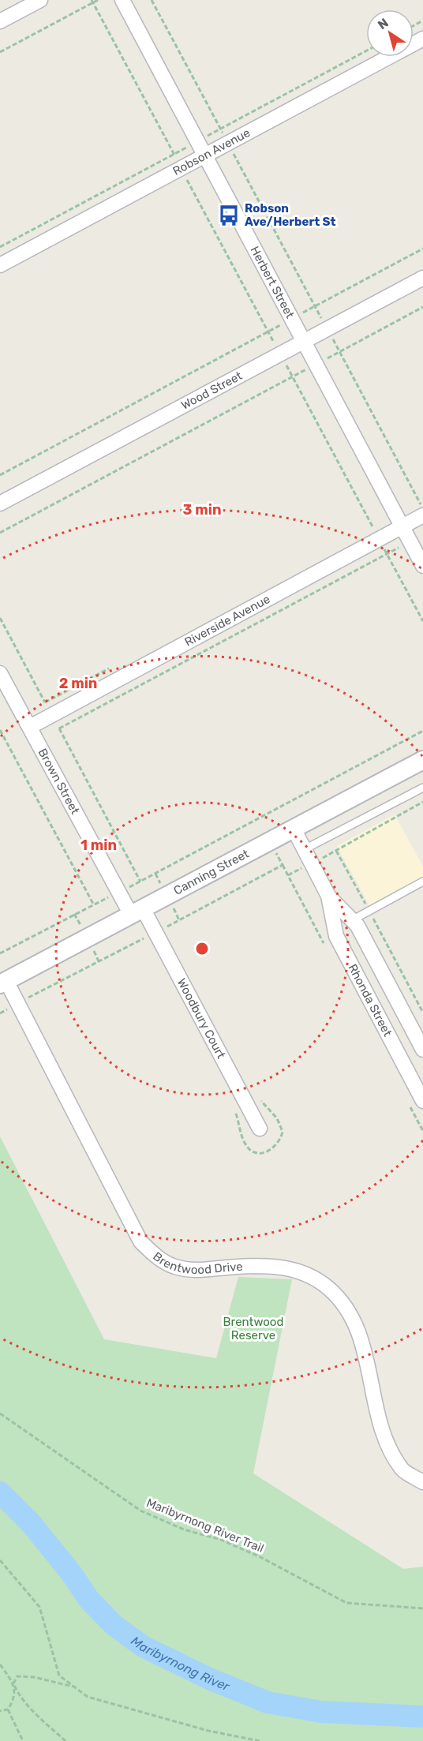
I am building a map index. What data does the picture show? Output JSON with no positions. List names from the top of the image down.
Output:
{
  "streets": {
    "street": [
      "Robson Avenue",
      "Herbert Street",
      "Wood Street",
      "Riverside Avenue",
      "Brown Street",
      "Canning Street",
      "Rhonda Street",
      "Woodbury Court",
      "Brentwood Drive"
    ],
    "path": ["Maribyrnong River Trail"]
  },
  "crossings": [
    ["Robson Avenue", "Herbert Street"],
    ["Herbert Street", "Wood Street"],
    ["Herbert Street", "Riverside Avenue"],
    ["Riverside Avenue", "Brown Street"],
    ["Brown Street", "Canning Street"],
    ["Brown Street", "Woodbury Court"],
    ["Canning Street", "Rhonda Street"],
    ["Canning Street", "Woodbury Court"],
    ["Canning Street", "Brentwood Drive"]
  ],
  "water": ["Maribyrnong River"],
  "parks": ["Brentwood Reserve"],
  "places": {
    "bus stop": ["Robson Ave/Herbert St"]
  },
  "north": "top left",
  "rings": ["3 min", "2 min", "1 min"]
}
